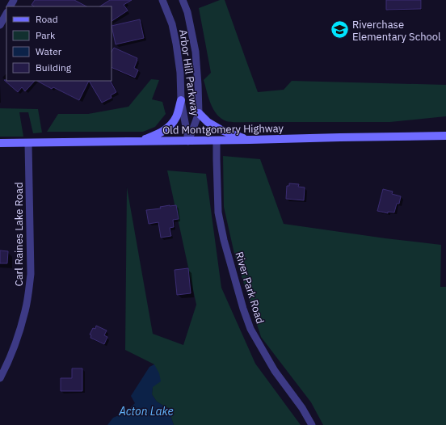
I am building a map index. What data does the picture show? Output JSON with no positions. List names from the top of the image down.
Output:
{
  "streets": {
    "street": [
      "Arbor Hill Parkway",
      "Old Montgomery Highway",
      "Carl Raines Lake Road",
      "River Park Road"
    ]
  },
  "crossings": [
    ["Arbor Hill Parkway", "Old Montgomery Highway"],
    ["Old Montgomery Highway", "Carl Raines Lake Road"],
    ["Old Montgomery Highway", "River Park Road"]
  ],
  "water": ["Acton Lake"],
  "places": {
    "school or university": ["Riverchase Elementary School"]
  },
  "legend": [
    "Road",
    "Park",
    "Water",
    "Building"
  ]
}
